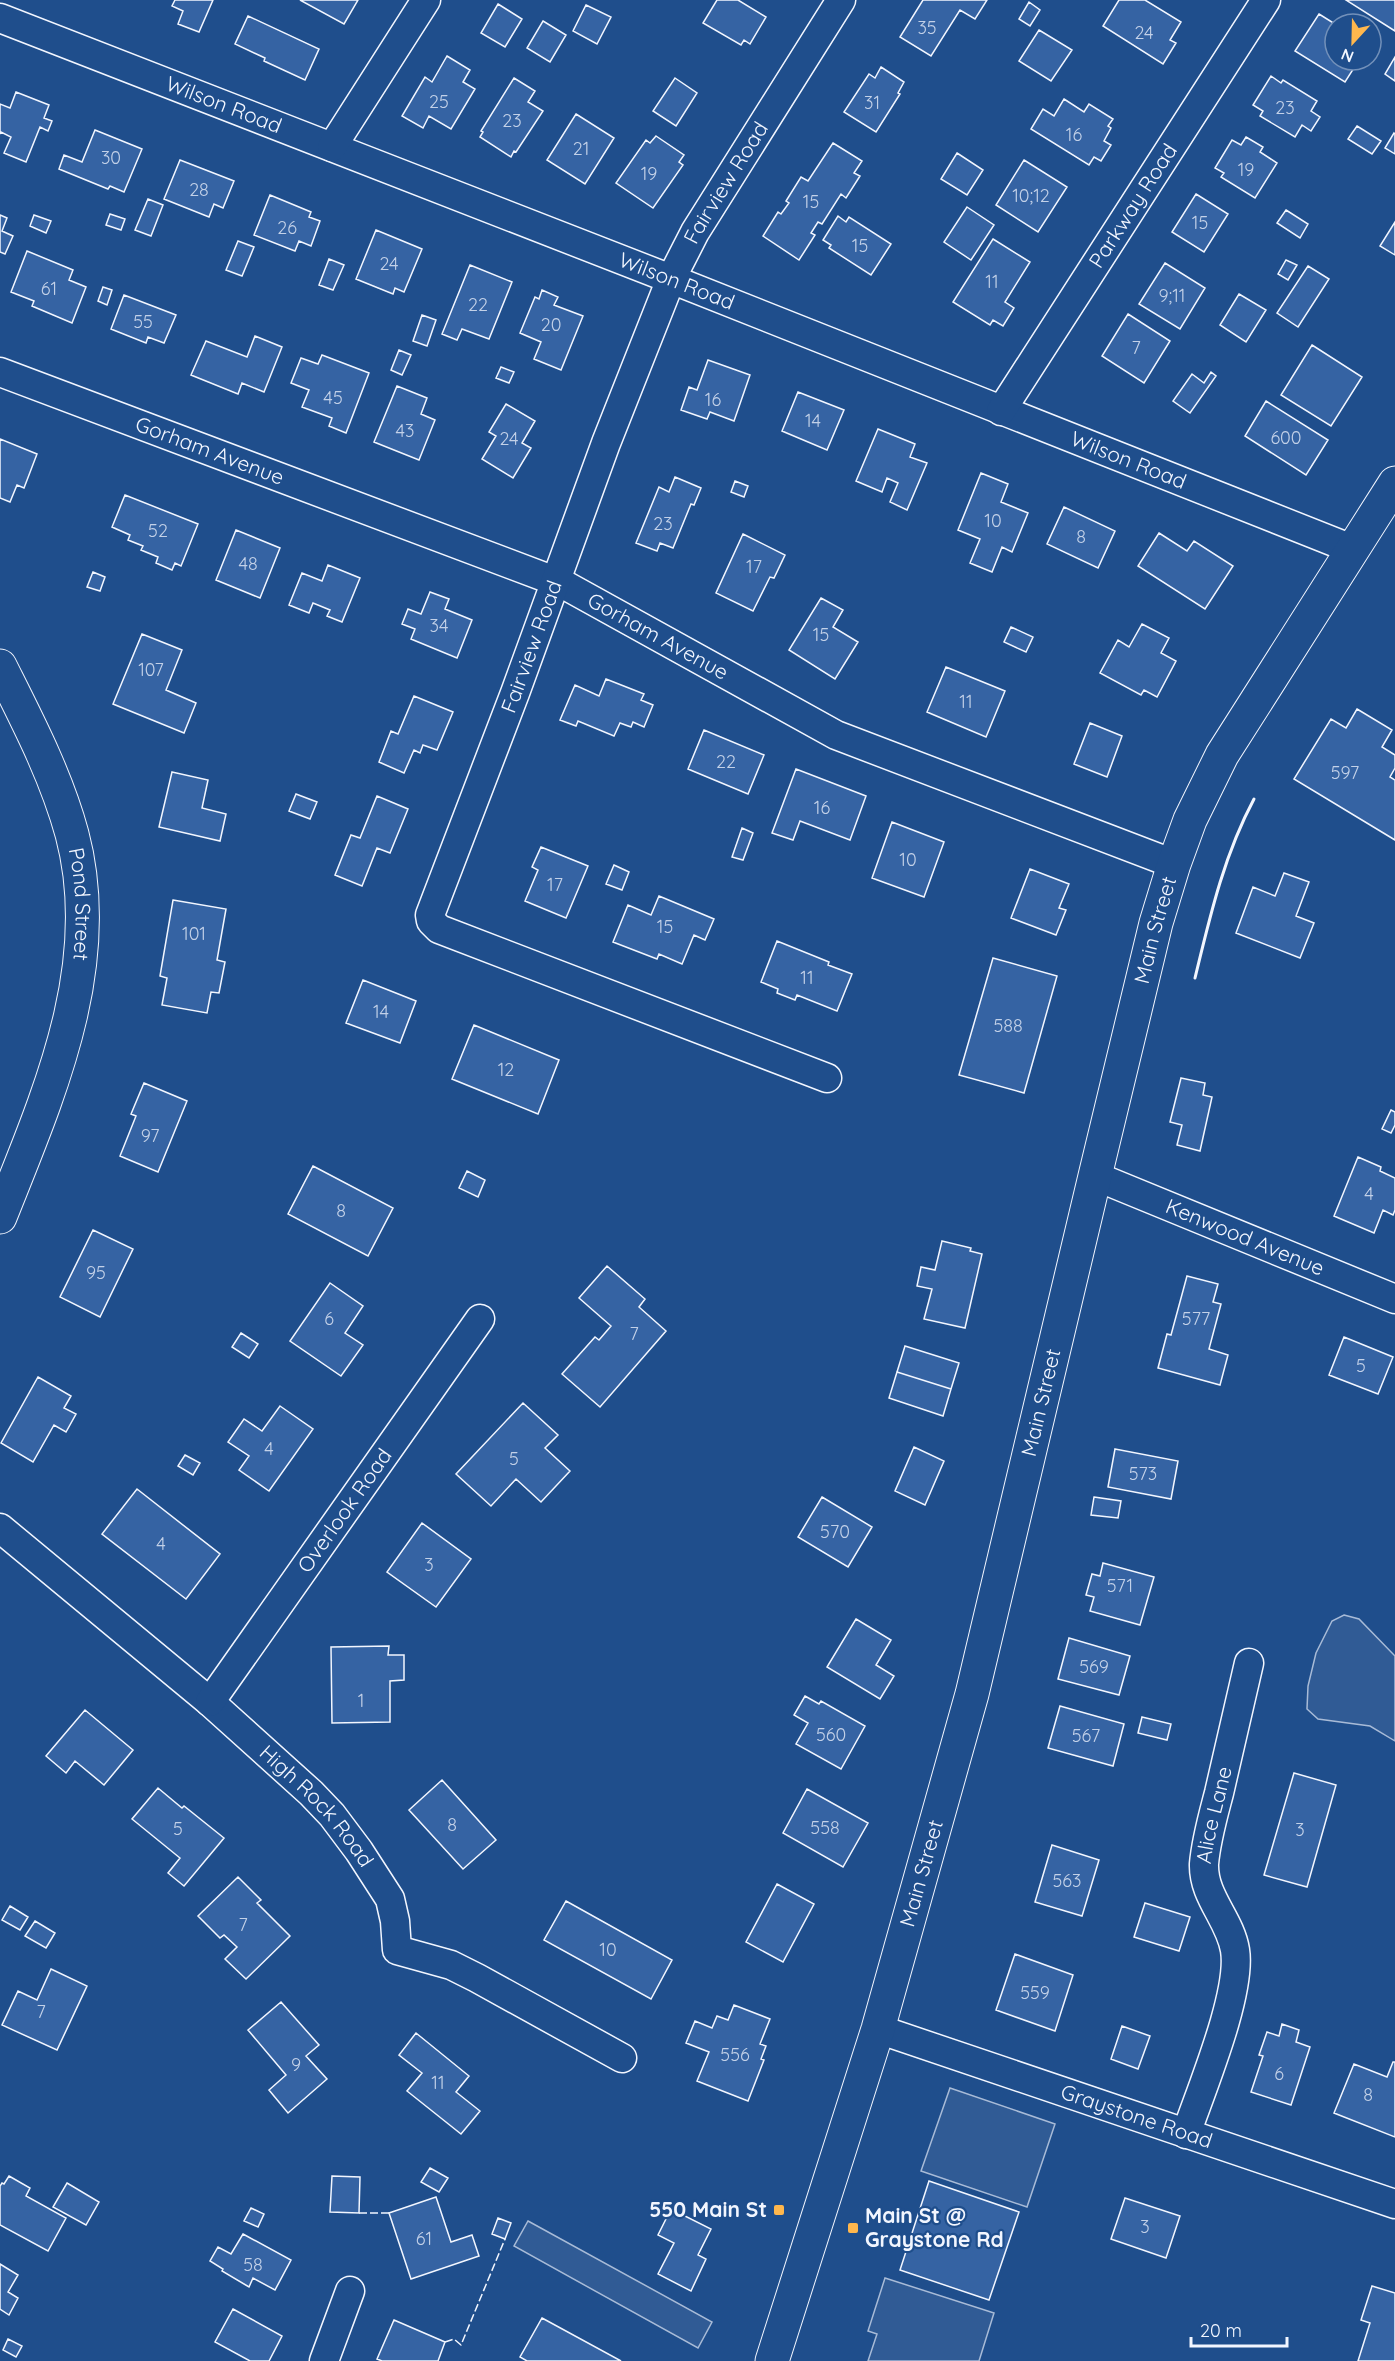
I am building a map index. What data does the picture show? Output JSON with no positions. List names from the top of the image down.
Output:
{
  "streets": {
    "main road": ["Pond Street", "Main Street"],
    "street": [
      "Wilson Road",
      "Fairview Road",
      "Parkway Road",
      "Gorham Avenue",
      "Kenwood Avenue",
      "Overlook Road",
      "High Rock Road",
      "Alice Lane",
      "Graystone Road"
    ]
  },
  "crossings": [
    ["Wilson Road", "Fairview Road"],
    ["Wilson Road", "Parkway Road"],
    ["Wilson Road", "Main Street"],
    ["Fairview Road", "Gorham Avenue"],
    ["Gorham Avenue", "Main Street"],
    ["Main Street", "Kenwood Avenue"],
    ["Main Street", "Graystone Road"],
    ["Overlook Road", "High Rock Road"],
    ["Alice Lane", "Graystone Road"]
  ],
  "places": {
    "transit": ["550 Main St", "Main St @ Graystone Rd"]
  },
  "house_numbers": [
    "35",
    "24",
    "25",
    "31",
    "23",
    "23",
    "16",
    "21",
    "30",
    "19",
    "19",
    "28",
    "10;12",
    "15",
    "15",
    "26",
    "15",
    "24",
    "11",
    "61",
    "9;11",
    "22",
    "55",
    "20",
    "7",
    "45",
    "16",
    "14",
    "43",
    "600",
    "24",
    "10",
    "23",
    "52",
    "8",
    "48",
    "17",
    "34",
    "15",
    "107",
    "11",
    "22",
    "597",
    "16",
    "10",
    "17",
    "15",
    "101",
    "11",
    "14",
    "588",
    "12",
    "97",
    "4",
    "8",
    "95",
    "6",
    "577",
    "7",
    "5",
    "4",
    "5",
    "573",
    "570",
    "4",
    "3",
    "571",
    "569",
    "1",
    "560",
    "567",
    "8",
    "558",
    "5",
    "3",
    "563",
    "7",
    "10",
    "559",
    "7",
    "556",
    "9",
    "6",
    "11",
    "8",
    "3",
    "61",
    "58"
  ],
  "scale_bar": "20 m",
  "north": "bottom"
}
